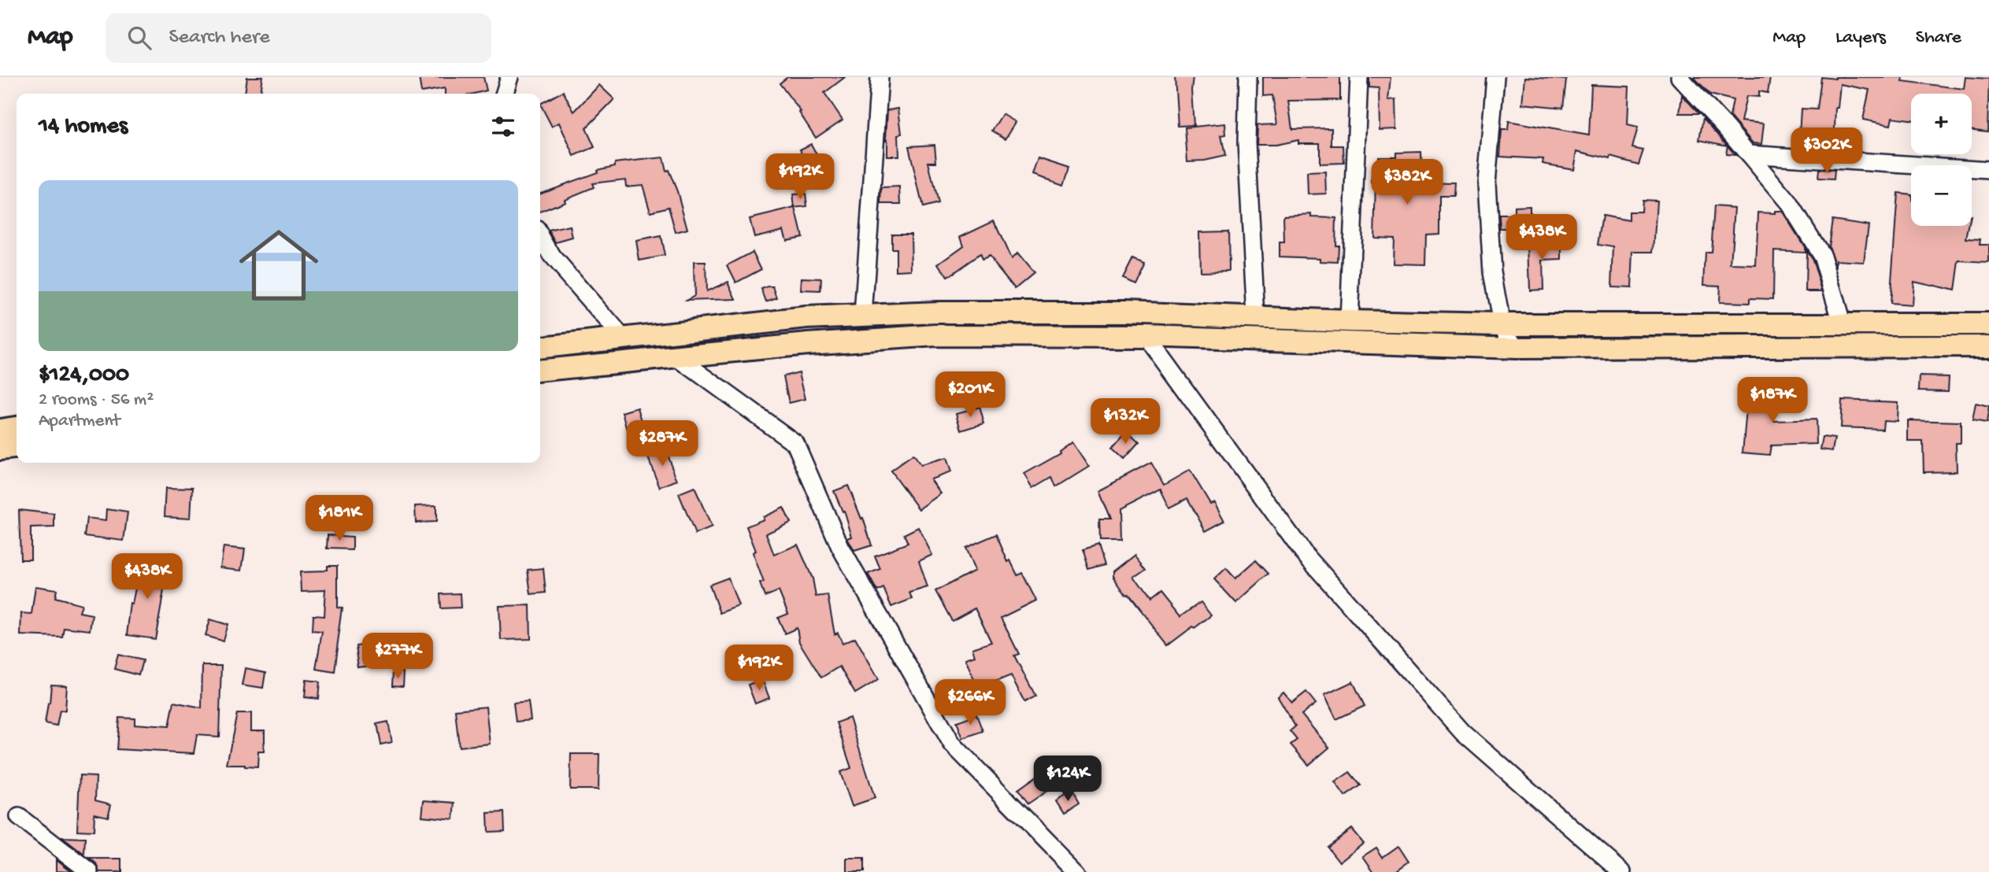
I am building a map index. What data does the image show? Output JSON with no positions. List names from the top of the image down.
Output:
{
  "page": {
    "header": "Map",
    "search": "Search here",
    "nav": ["Map", "Layers", "Share"],
    "map_buttons": ["+", "−"],
    "heading": "14 homes",
    "price": [
      "$302K",
      "$192K",
      "$382K",
      "$438K",
      "$201K",
      "$187K",
      "$132K",
      "$287K",
      "$181K",
      "$438K",
      "$277K",
      "$192K",
      "$266K",
      "$124K"
    ],
    "list": [
      {
        "name": "$124,000",
        "note": "2 rooms · 56 m² · Apartment"
      }
    ]
  }
}
